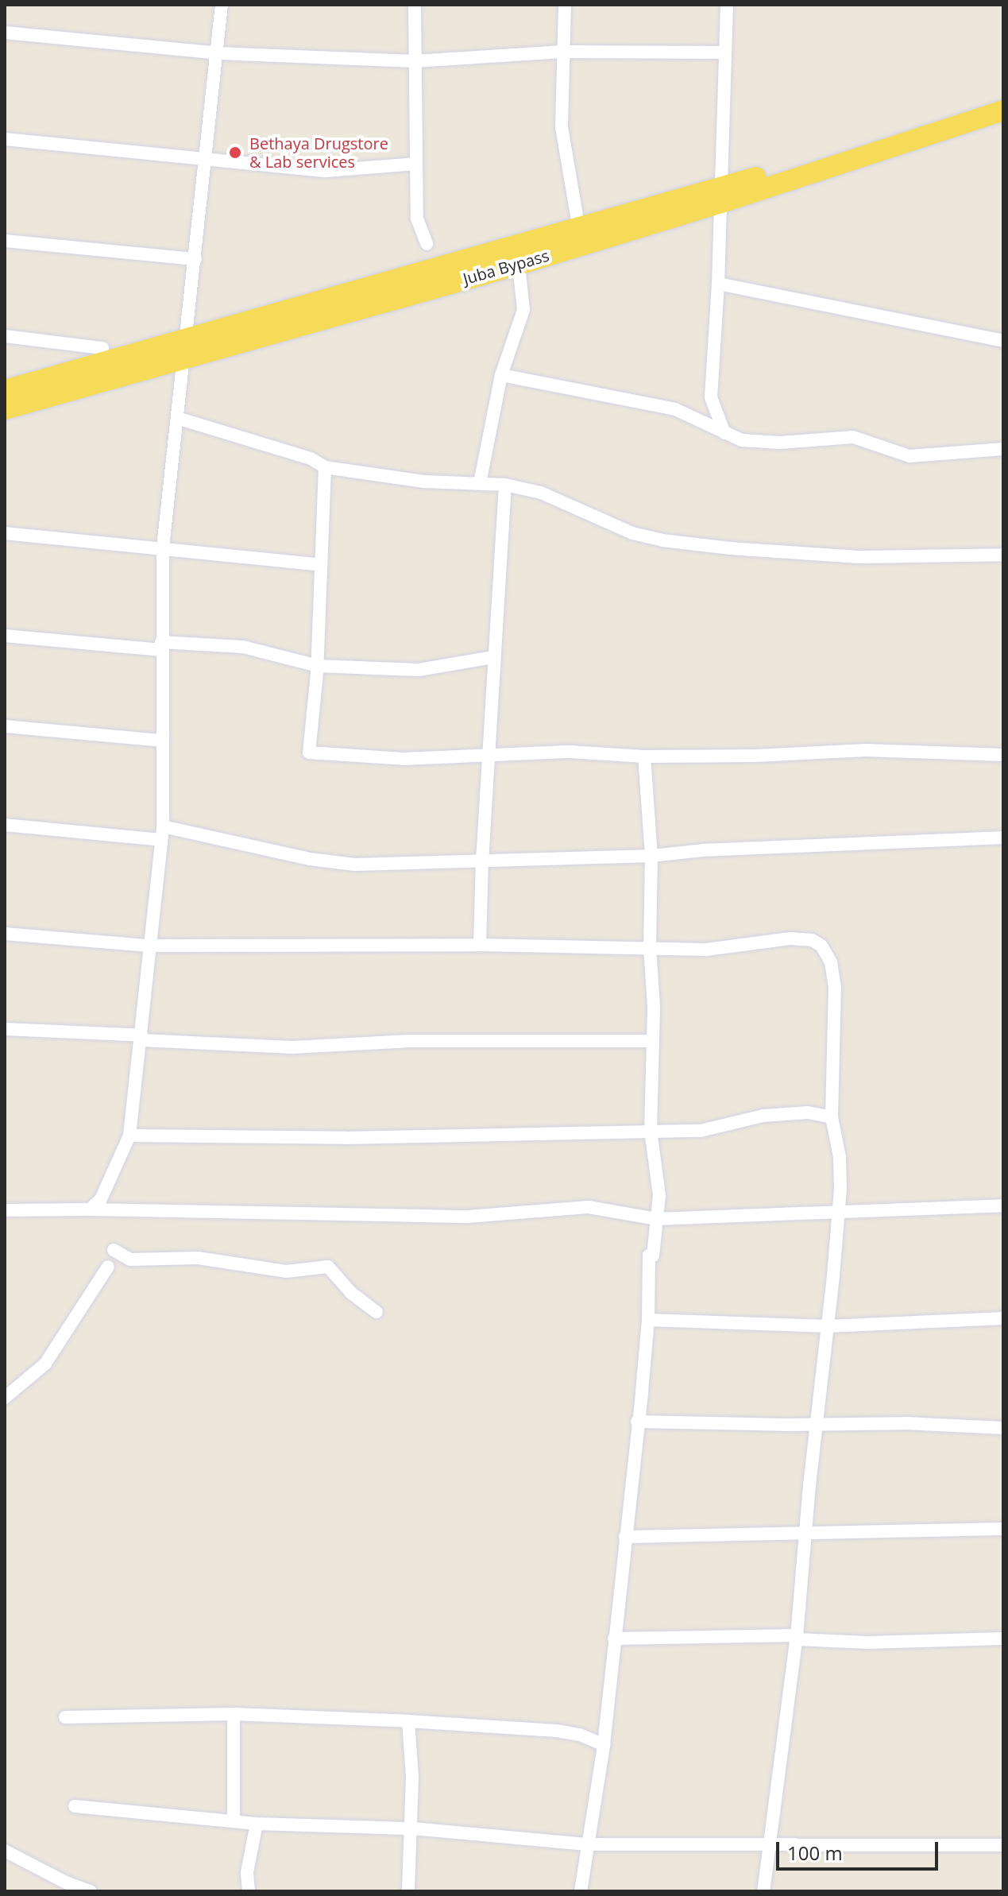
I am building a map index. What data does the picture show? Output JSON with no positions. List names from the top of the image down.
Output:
{
  "streets": {
    "main road": ["Juba Bypass"]
  },
  "places": ["Bethaya Drugstore & Lab services"],
  "scale_bar": "100 m"
}
